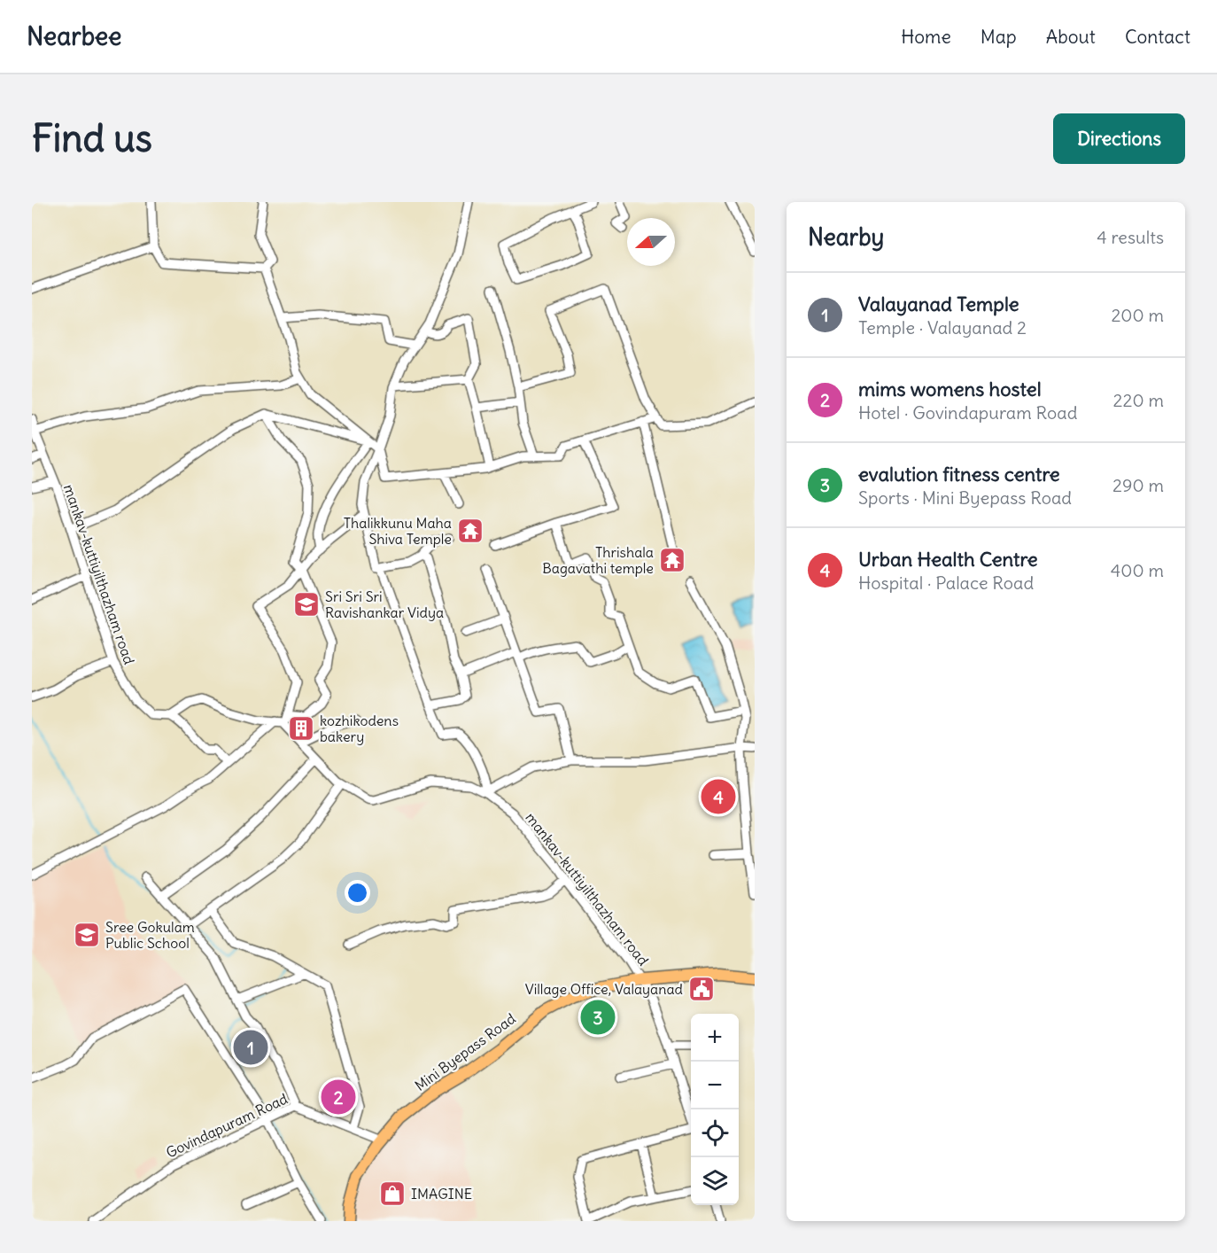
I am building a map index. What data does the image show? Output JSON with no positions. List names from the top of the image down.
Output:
{
  "streets": {
    "main road": ["Mini Byepass Road"],
    "street": ["mankav-kuttiyilthazham road", "Govindapuram Road"]
  },
  "crossings": [
    ["mankav-kuttiyilthazham road", "Mini Byepass Road"],
    ["Mini Byepass Road", "Govindapuram Road"]
  ],
  "places": {
    "temple": ["Thalikkunu Maha Shiva Temple", "Thrishala Bagavathi temple"],
    "school or university": ["Sri Sri Sri Ravishankar Vidya", "Sree Gokulam Public School"],
    "building": ["kozhikodens bakery"],
    "public building": ["Village Office, Valayanad"],
    "shop": ["IMAGINE"]
  },
  "north": "left",
  "page": {
    "header": "Nearbee",
    "nav": [
      "Home",
      "Map",
      "About",
      "Contact"
    ],
    "buttons": "Directions",
    "title": "Find us",
    "heading": ["Nearby", "4 results"],
    "list": [
      {
        "mark": "1",
        "name": "Valayanad Temple",
        "note": "Temple · Valayanad 2",
        "value": "200 m"
      },
      {
        "mark": "2",
        "name": "mims womens hostel",
        "note": "Hotel · Govindapuram Road",
        "value": "220 m"
      },
      {
        "mark": "3",
        "name": "evalution fitness centre",
        "note": "Sports · Mini Byepass Road",
        "value": "290 m"
      },
      {
        "mark": "4",
        "name": "Urban Health Centre",
        "note": "Hospital · Palace Road",
        "value": "400 m"
      }
    ],
    "pins": [
      "4",
      "3",
      "1",
      "2"
    ],
    "map_buttons": ["+", "−"]
  }
}
